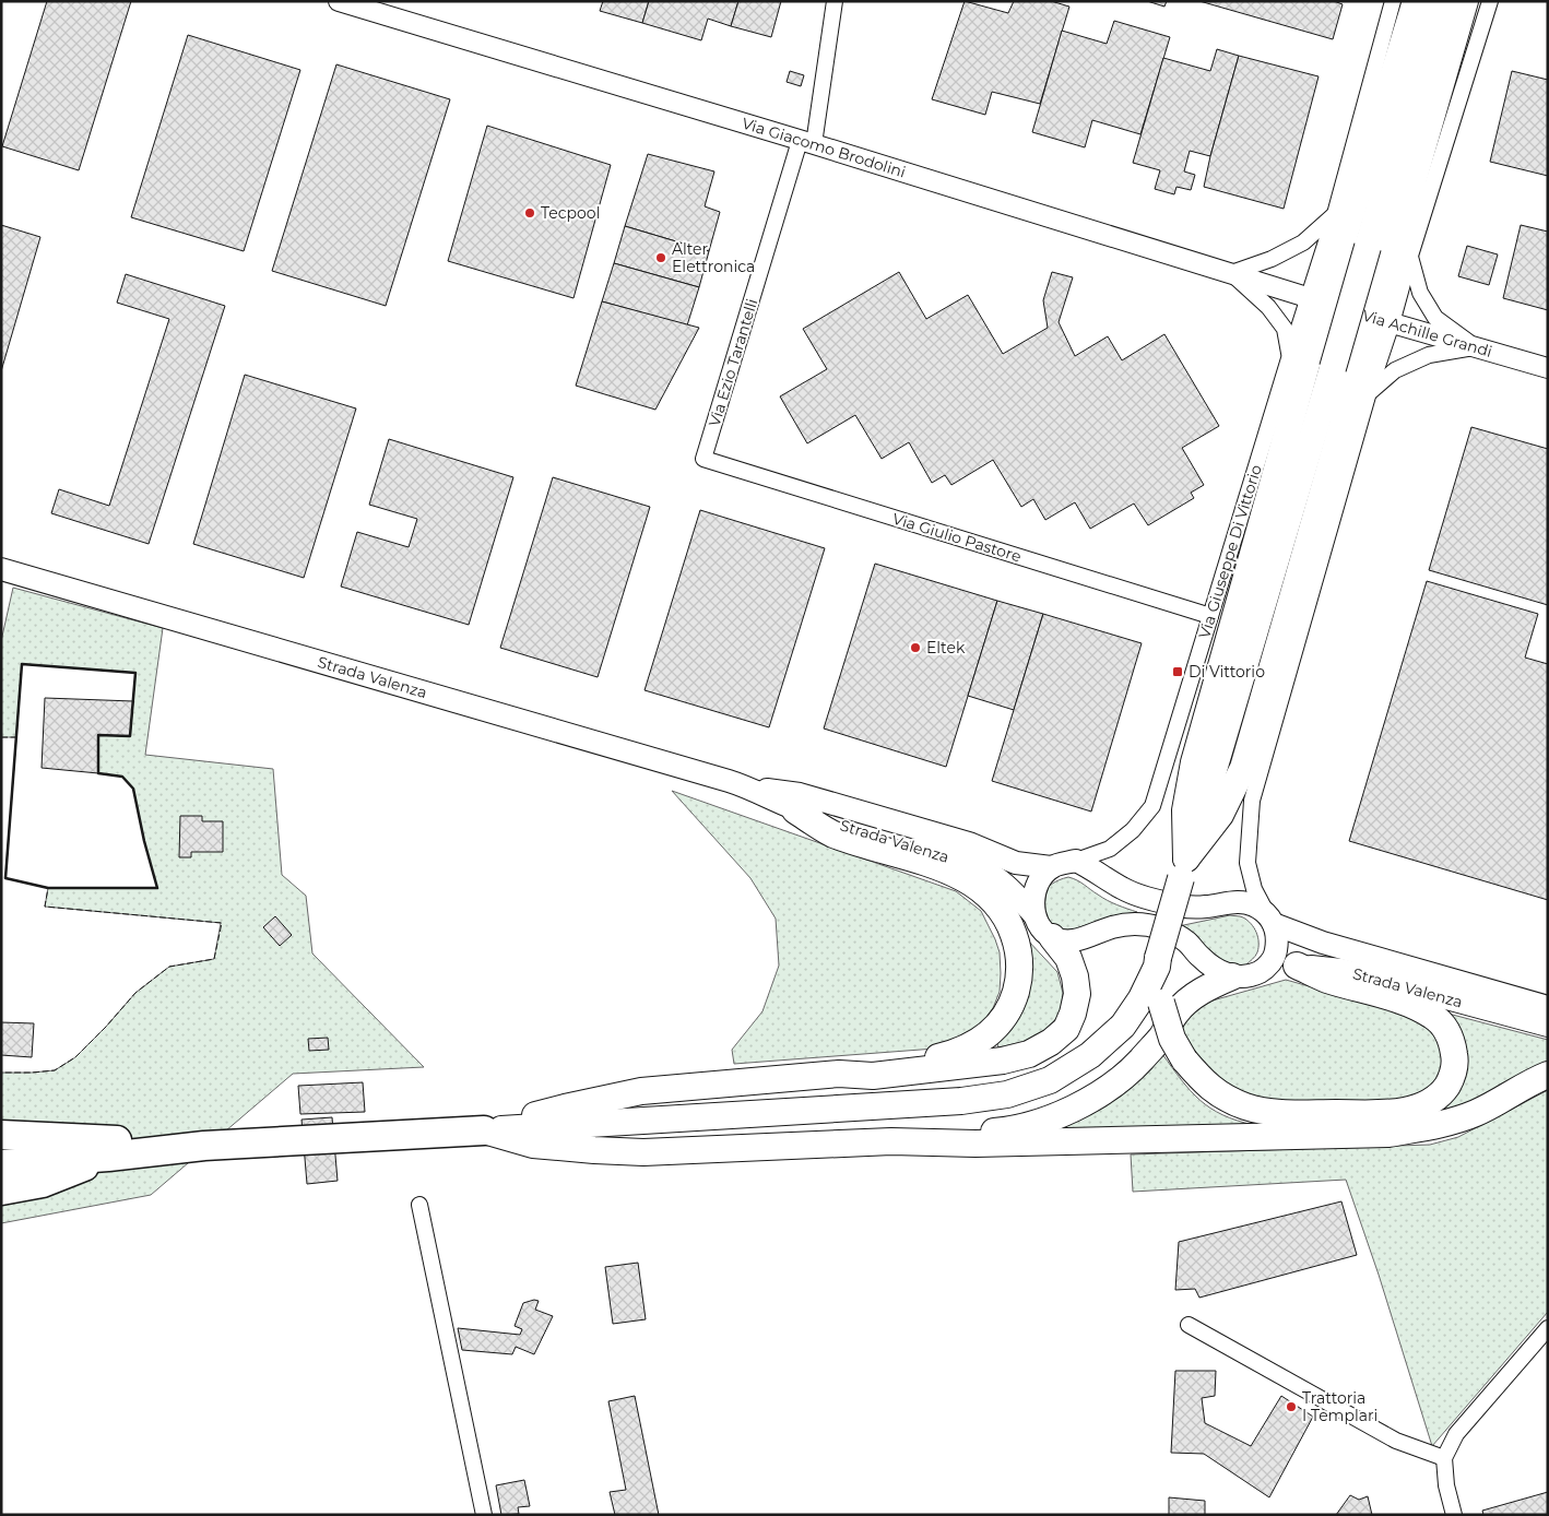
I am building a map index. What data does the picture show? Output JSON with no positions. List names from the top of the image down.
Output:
{
  "streets": {
    "main road": ["Strada Valenza"],
    "street": [
      "Via Giacomo Brodolini",
      "Via Achille Grandi",
      "Via Ezio Tarantelli",
      "Via Giulio Pastore",
      "Via Giuseppe Di Vittorio"
    ]
  },
  "crossings": [
    ["Via Giacomo Brodolini", "Via Achille Grandi"],
    ["Via Giacomo Brodolini", "Via Ezio Tarantelli"],
    ["Via Giacomo Brodolini", "Via Giuseppe Di Vittorio"],
    ["Via Achille Grandi", "Via Giuseppe Di Vittorio"],
    ["Via Ezio Tarantelli", "Via Giulio Pastore"],
    ["Via Giulio Pastore", "Via Giuseppe Di Vittorio"],
    ["Via Giuseppe Di Vittorio", "Strada Valenza"]
  ],
  "places": {
    "other": [
      "Tecpool",
      "Alter Elettronica",
      "Eltek",
      "Trattoria I Templari"
    ],
    "transit": ["Di Vittorio"]
  }
}
